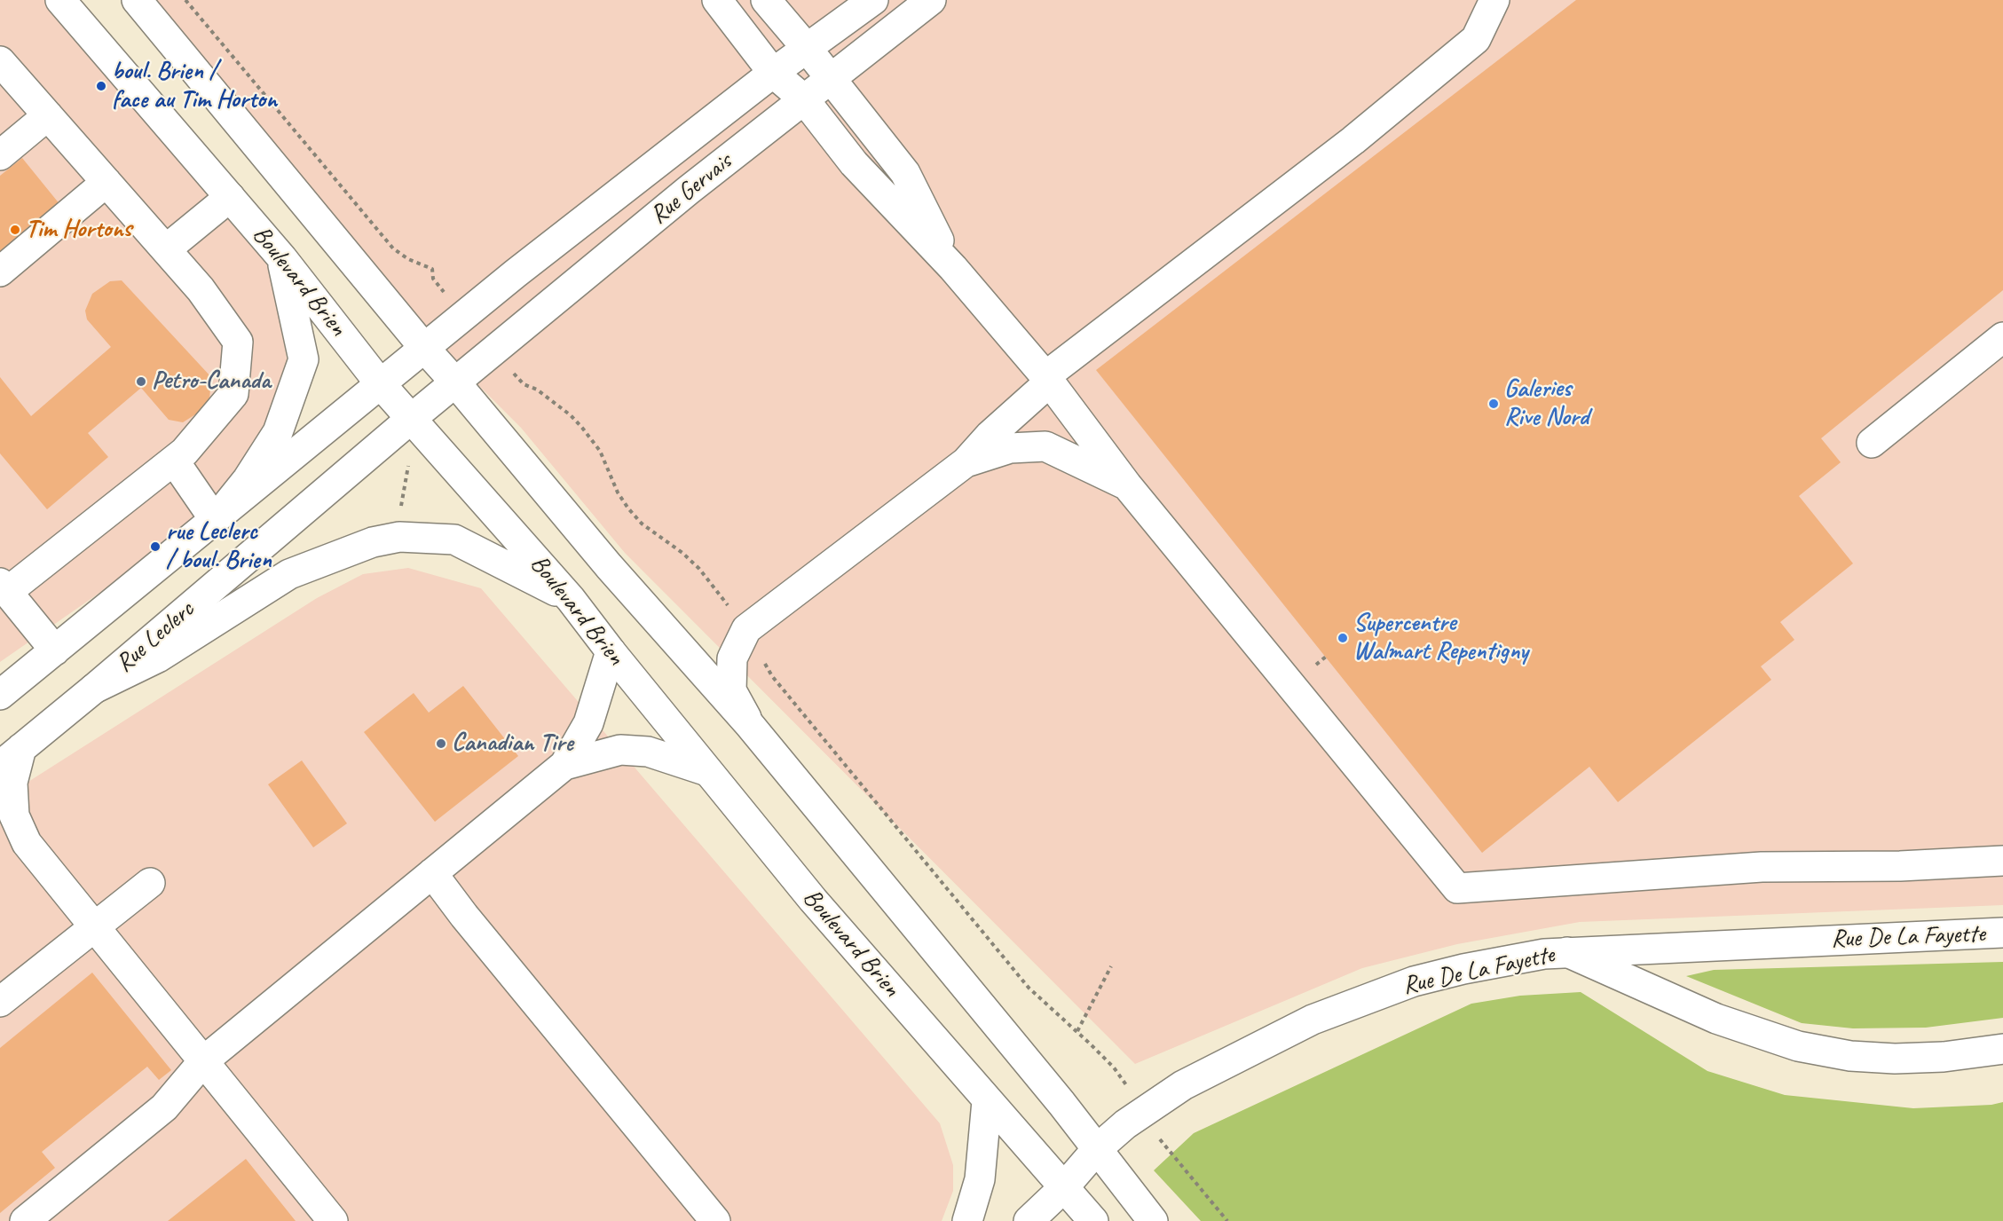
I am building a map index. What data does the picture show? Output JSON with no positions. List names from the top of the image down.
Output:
{
  "streets": {
    "main road": [
      "Rue Gervais",
      "Boulevard Brien",
      "Rue Leclerc",
      "Rue De La Fayette"
    ]
  },
  "crossings": [
    ["Rue Gervais", "Boulevard Brien"],
    ["Rue Gervais", "Rue Leclerc"],
    ["Boulevard Brien", "Rue Leclerc"],
    ["Boulevard Brien", "Rue De La Fayette"]
  ],
  "places": [
    "boul. Brien / face au Tim Horton",
    "Tim Hortons",
    "Petro-Canada",
    "Galeries Rive Nord",
    "rue Leclerc / boul. Brien",
    "Supercentre Walmart Repentigny",
    "Canadian Tire"
  ]
}
